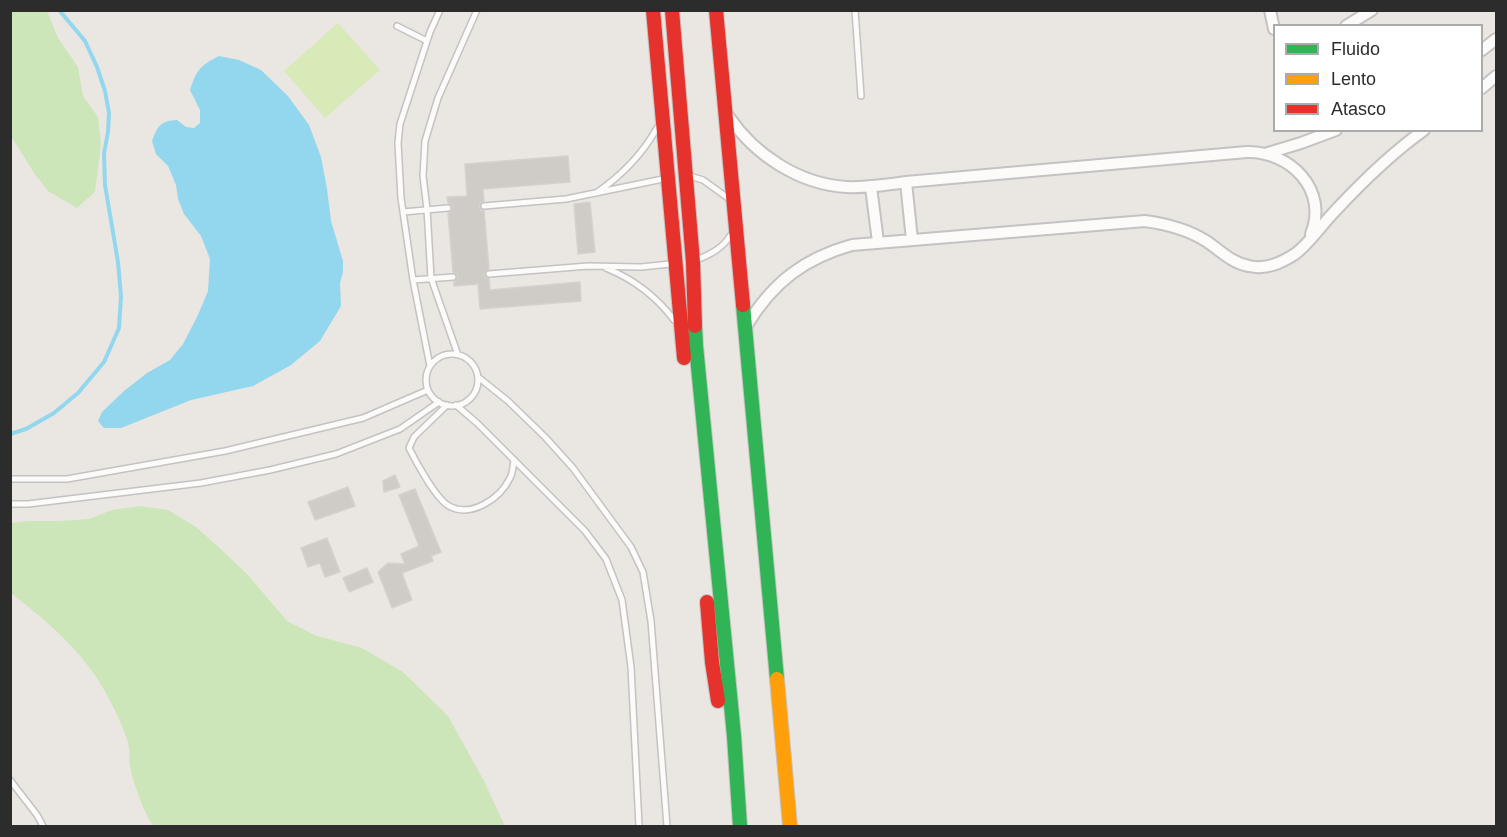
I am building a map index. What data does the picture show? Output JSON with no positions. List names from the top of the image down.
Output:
{
  "legend": ["Fluido", "Lento", "Atasco"]
}
